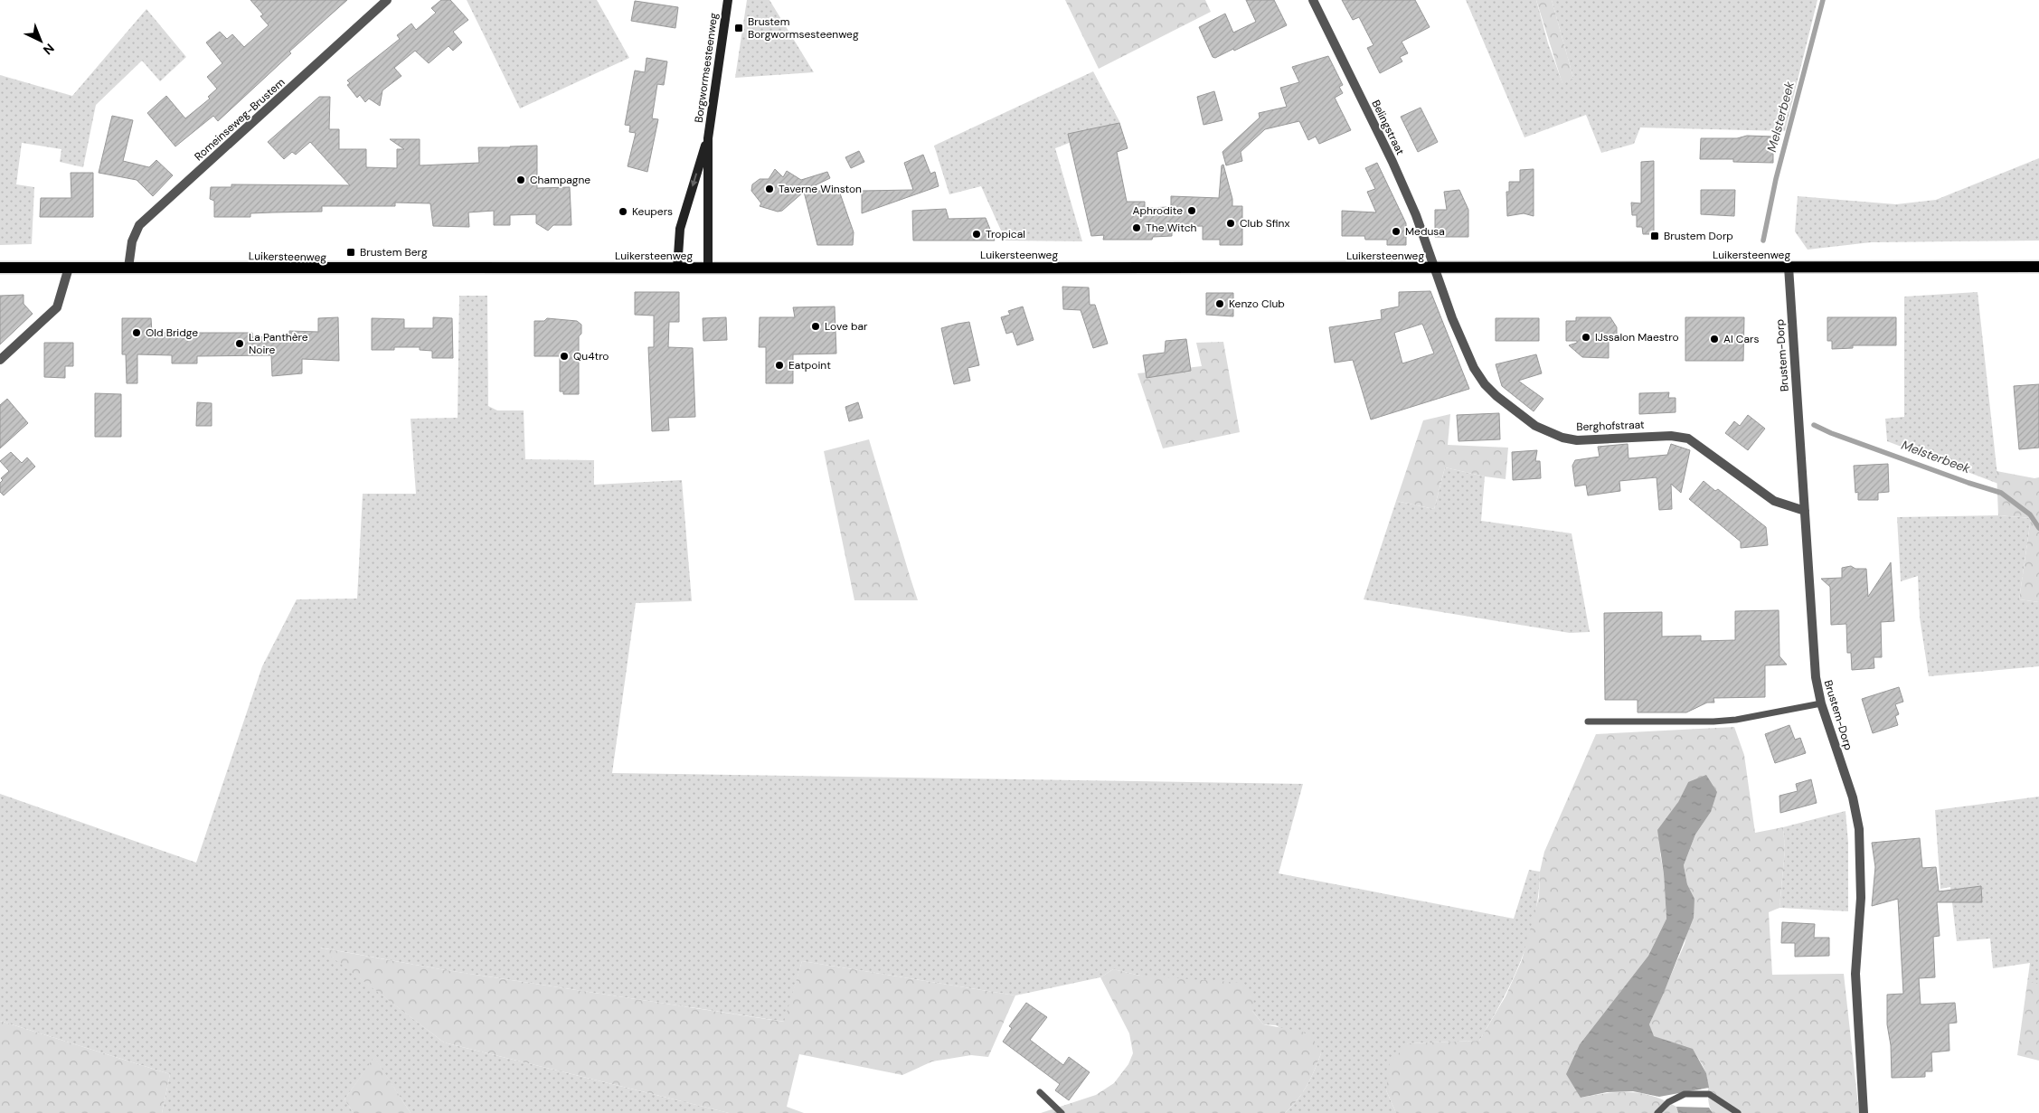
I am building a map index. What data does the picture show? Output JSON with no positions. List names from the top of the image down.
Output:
{
  "streets": {
    "main road": ["Borgwormsesteenweg", "Luikersteenweg"],
    "street": [
      "Romeinseweg-Brustem",
      "Belingstraat",
      "Brustem-Dorp",
      "Berghofstraat"
    ]
  },
  "crossings": [
    ["Borgwormsesteenweg", "Luikersteenweg"],
    ["Romeinseweg-Brustem", "Luikersteenweg"],
    ["Belingstraat", "Luikersteenweg"],
    ["Belingstraat", "Berghofstraat"],
    ["Luikersteenweg", "Brustem-Dorp"],
    ["Luikersteenweg", "Berghofstraat"],
    ["Brustem-Dorp", "Berghofstraat"]
  ],
  "water": ["Melsterbeek"],
  "places": {
    "transit": ["Brustem Borgwormsesteenweg", "Brustem Dorp", "Brustem Berg"],
    "other": [
      "Champagne",
      "Taverne Winston",
      "Aphrodite",
      "Keupers",
      "Club Sfinx",
      "The Witch",
      "Medusa",
      "Tropical",
      "Kenzo Club",
      "Love bar",
      "Old Bridge",
      "IJssalon Maestro",
      "Al Cars",
      "La Panthère Noire",
      "Qu4tro",
      "Eatpoint"
    ]
  },
  "north": "bottom right"
}
